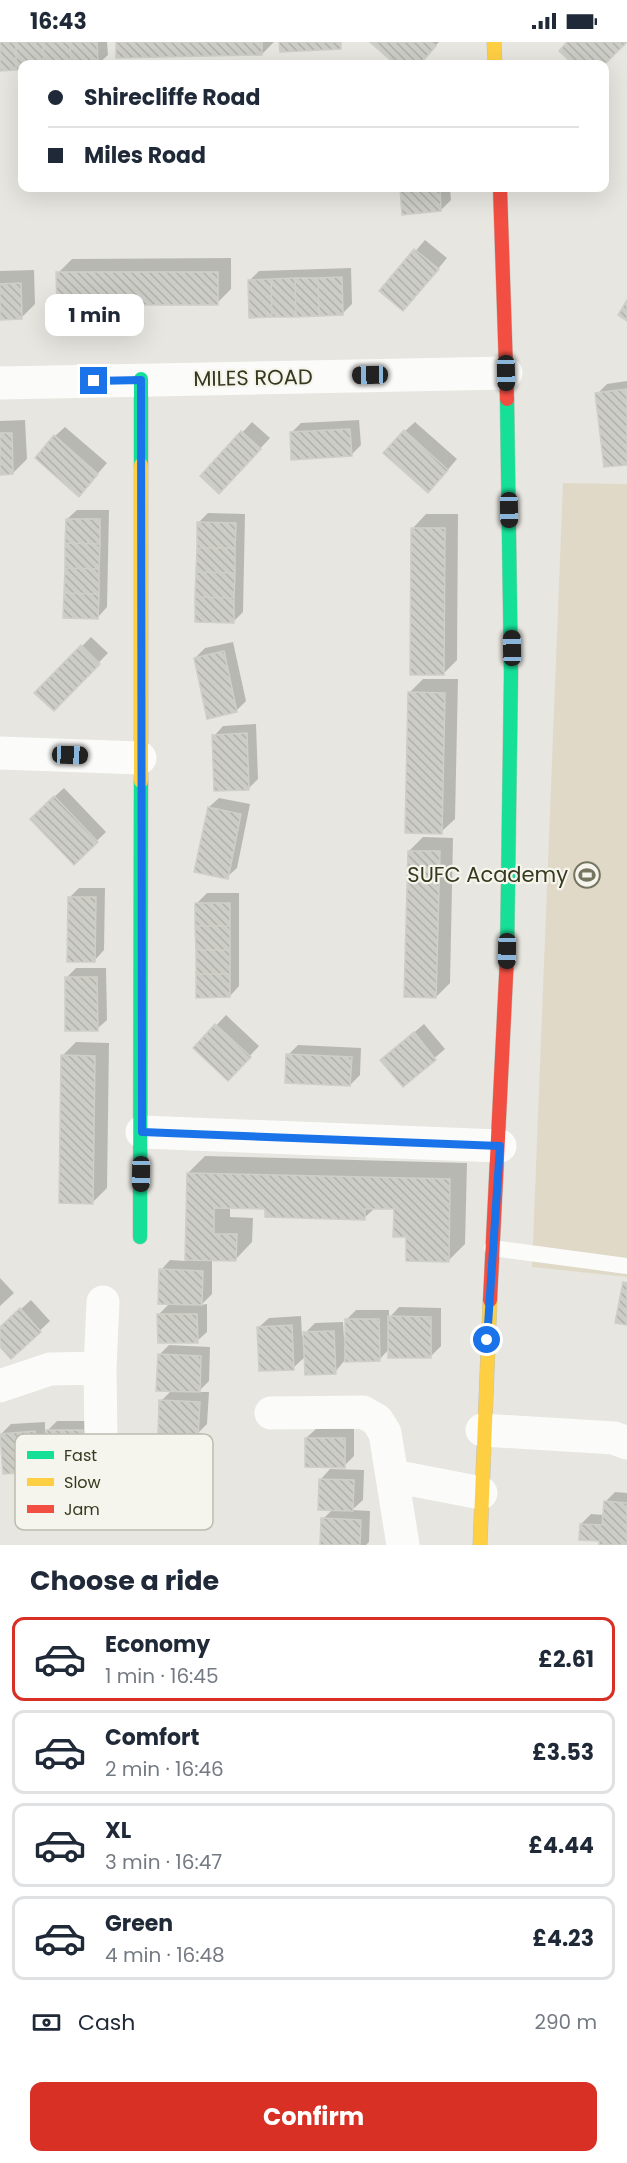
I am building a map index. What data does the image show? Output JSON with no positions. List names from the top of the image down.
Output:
{
  "streets": {
    "street": ["MILES ROAD"]
  },
  "places": {
    "sports": ["SUFC Academy"]
  },
  "legend": ["Fast", "Slow", "Jam"],
  "page": {
    "status": "16:43",
    "banner": ["Shirecliffe Road", "Miles Road"],
    "bubble": "1 min",
    "heading": "Choose a ride",
    "list": [
      {
        "name": "Economy",
        "note": "1 min · 16:45",
        "value": "£2.61"
      },
      {
        "name": "Comfort",
        "note": "2 min · 16:46",
        "value": "£3.53"
      },
      {
        "name": "XL",
        "note": "3 min · 16:47",
        "value": "£4.44"
      },
      {
        "name": "Green",
        "note": "4 min · 16:48",
        "value": "£4.23"
      }
    ],
    "pay": ["Cash", "290 m"],
    "buttons": "Confirm"
  }
}
